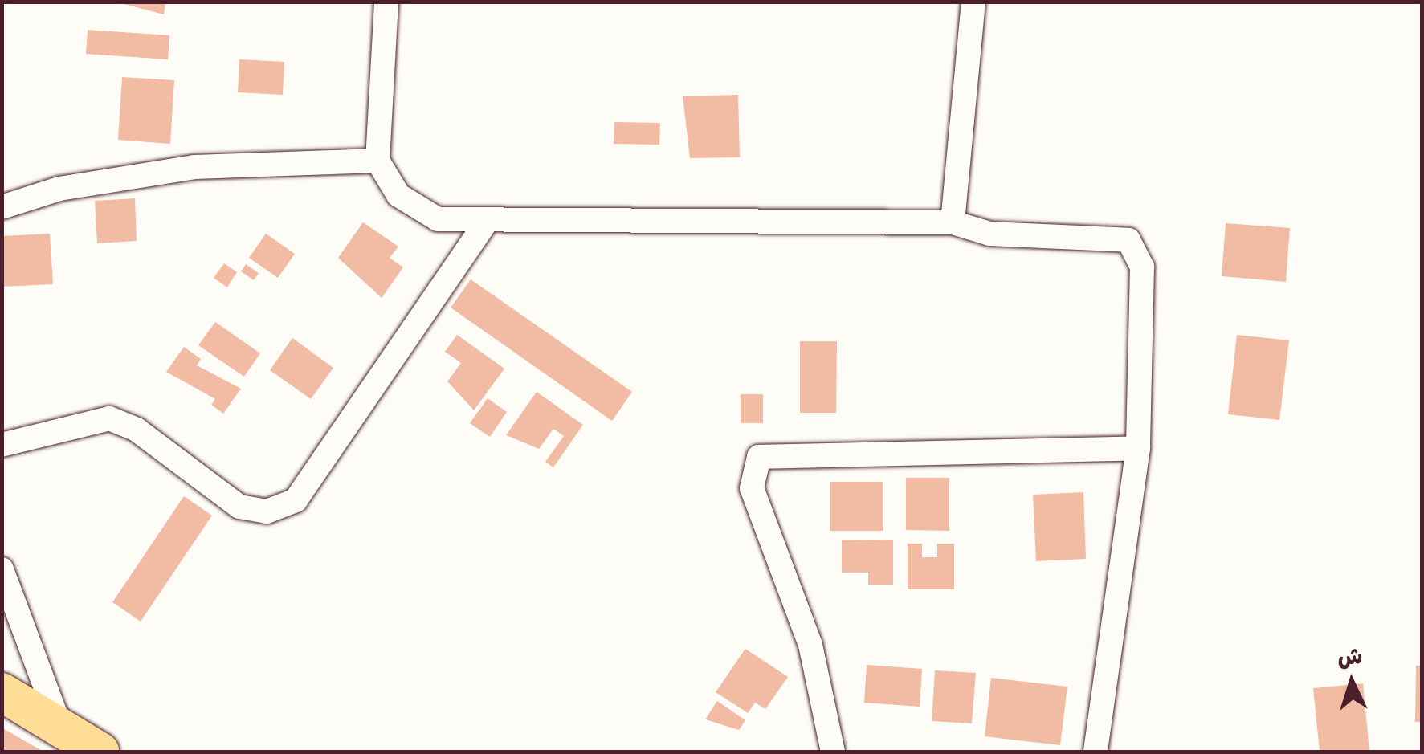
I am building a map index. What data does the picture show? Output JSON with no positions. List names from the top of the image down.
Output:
{
  "north": "top"
}
